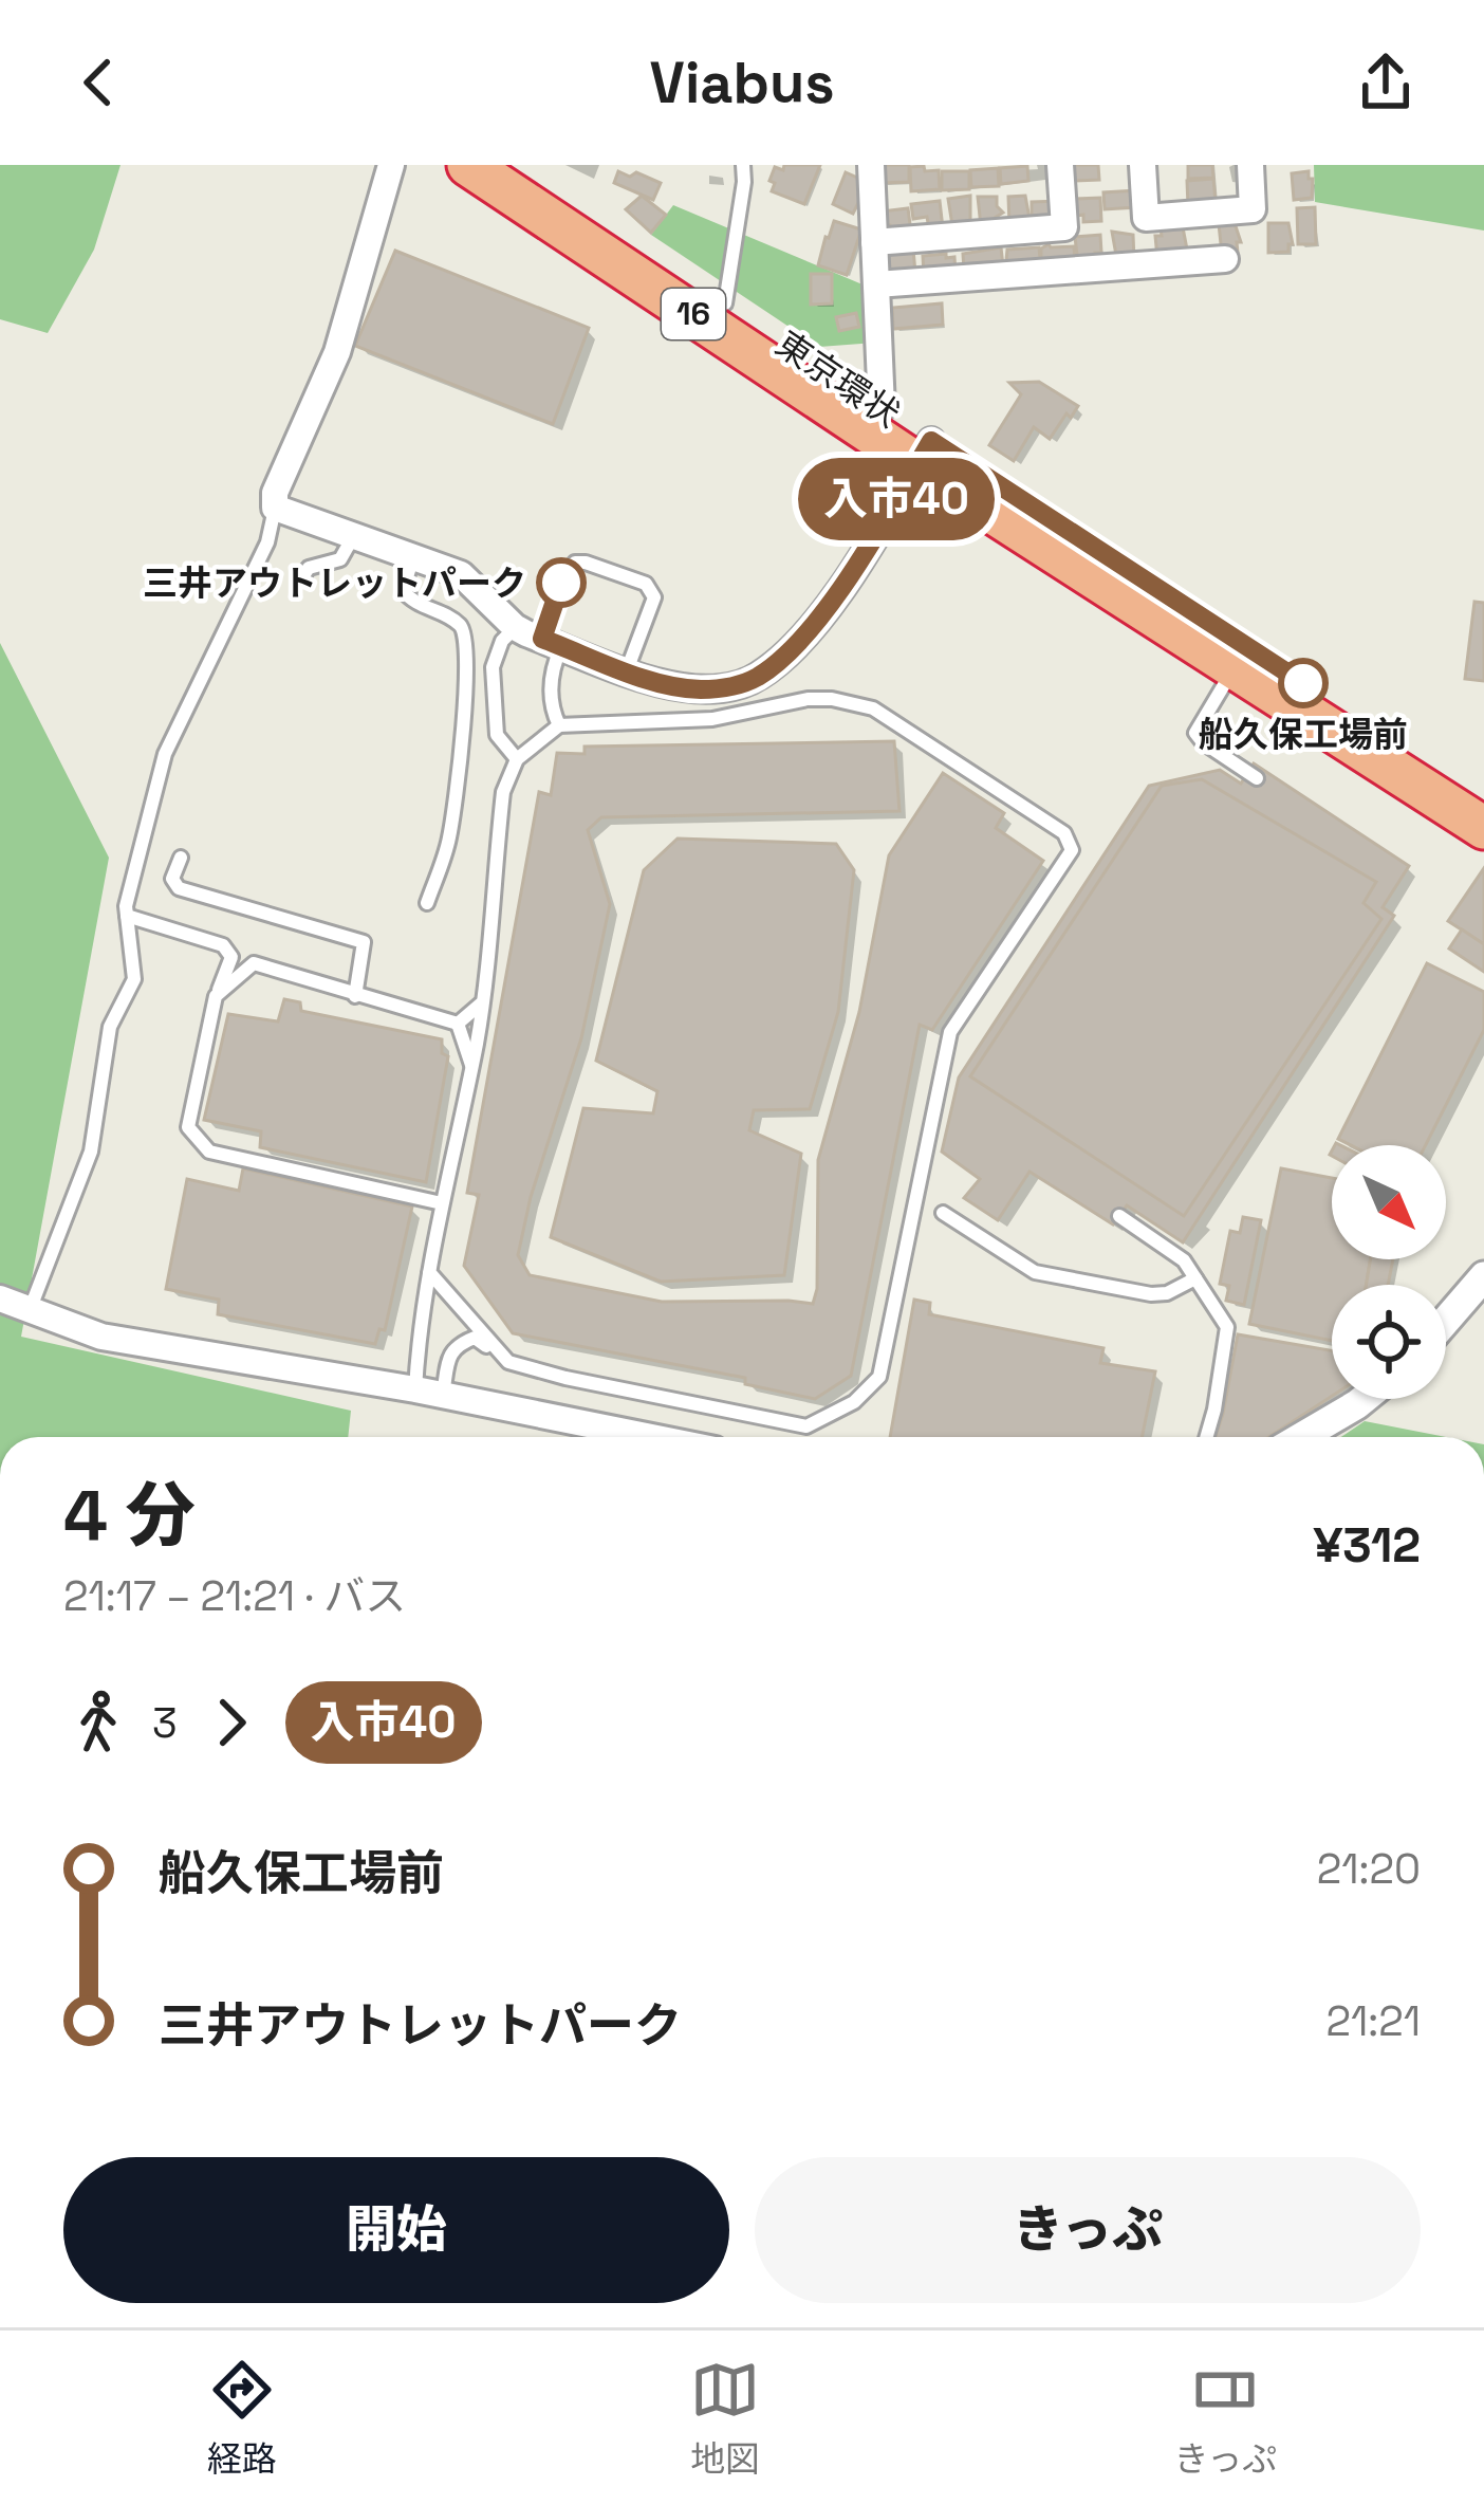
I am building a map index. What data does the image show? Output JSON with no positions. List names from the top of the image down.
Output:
{
  "streets": {
    "highway": ["16", "東京環状"]
  },
  "places": ["三井アウトレットパーク", "船久保工場前"],
  "lines": ["bus line 入市40"],
  "north": "bottom right",
  "page": {
    "header": "Viabus",
    "on_map": "入市40",
    "heading": ["4 分", "21:17 – 21:21 · バス", "¥312"],
    "legs": ["3", "入市40"],
    "list": [
      {
        "name": "船久保工場前",
        "value": "21:20"
      },
      {
        "name": "三井アウトレットパーク",
        "value": "21:21"
      }
    ],
    "buttons": ["開始", "きっぷ"],
    "tabs": ["経路", "地図", "きっぷ"]
  }
}
